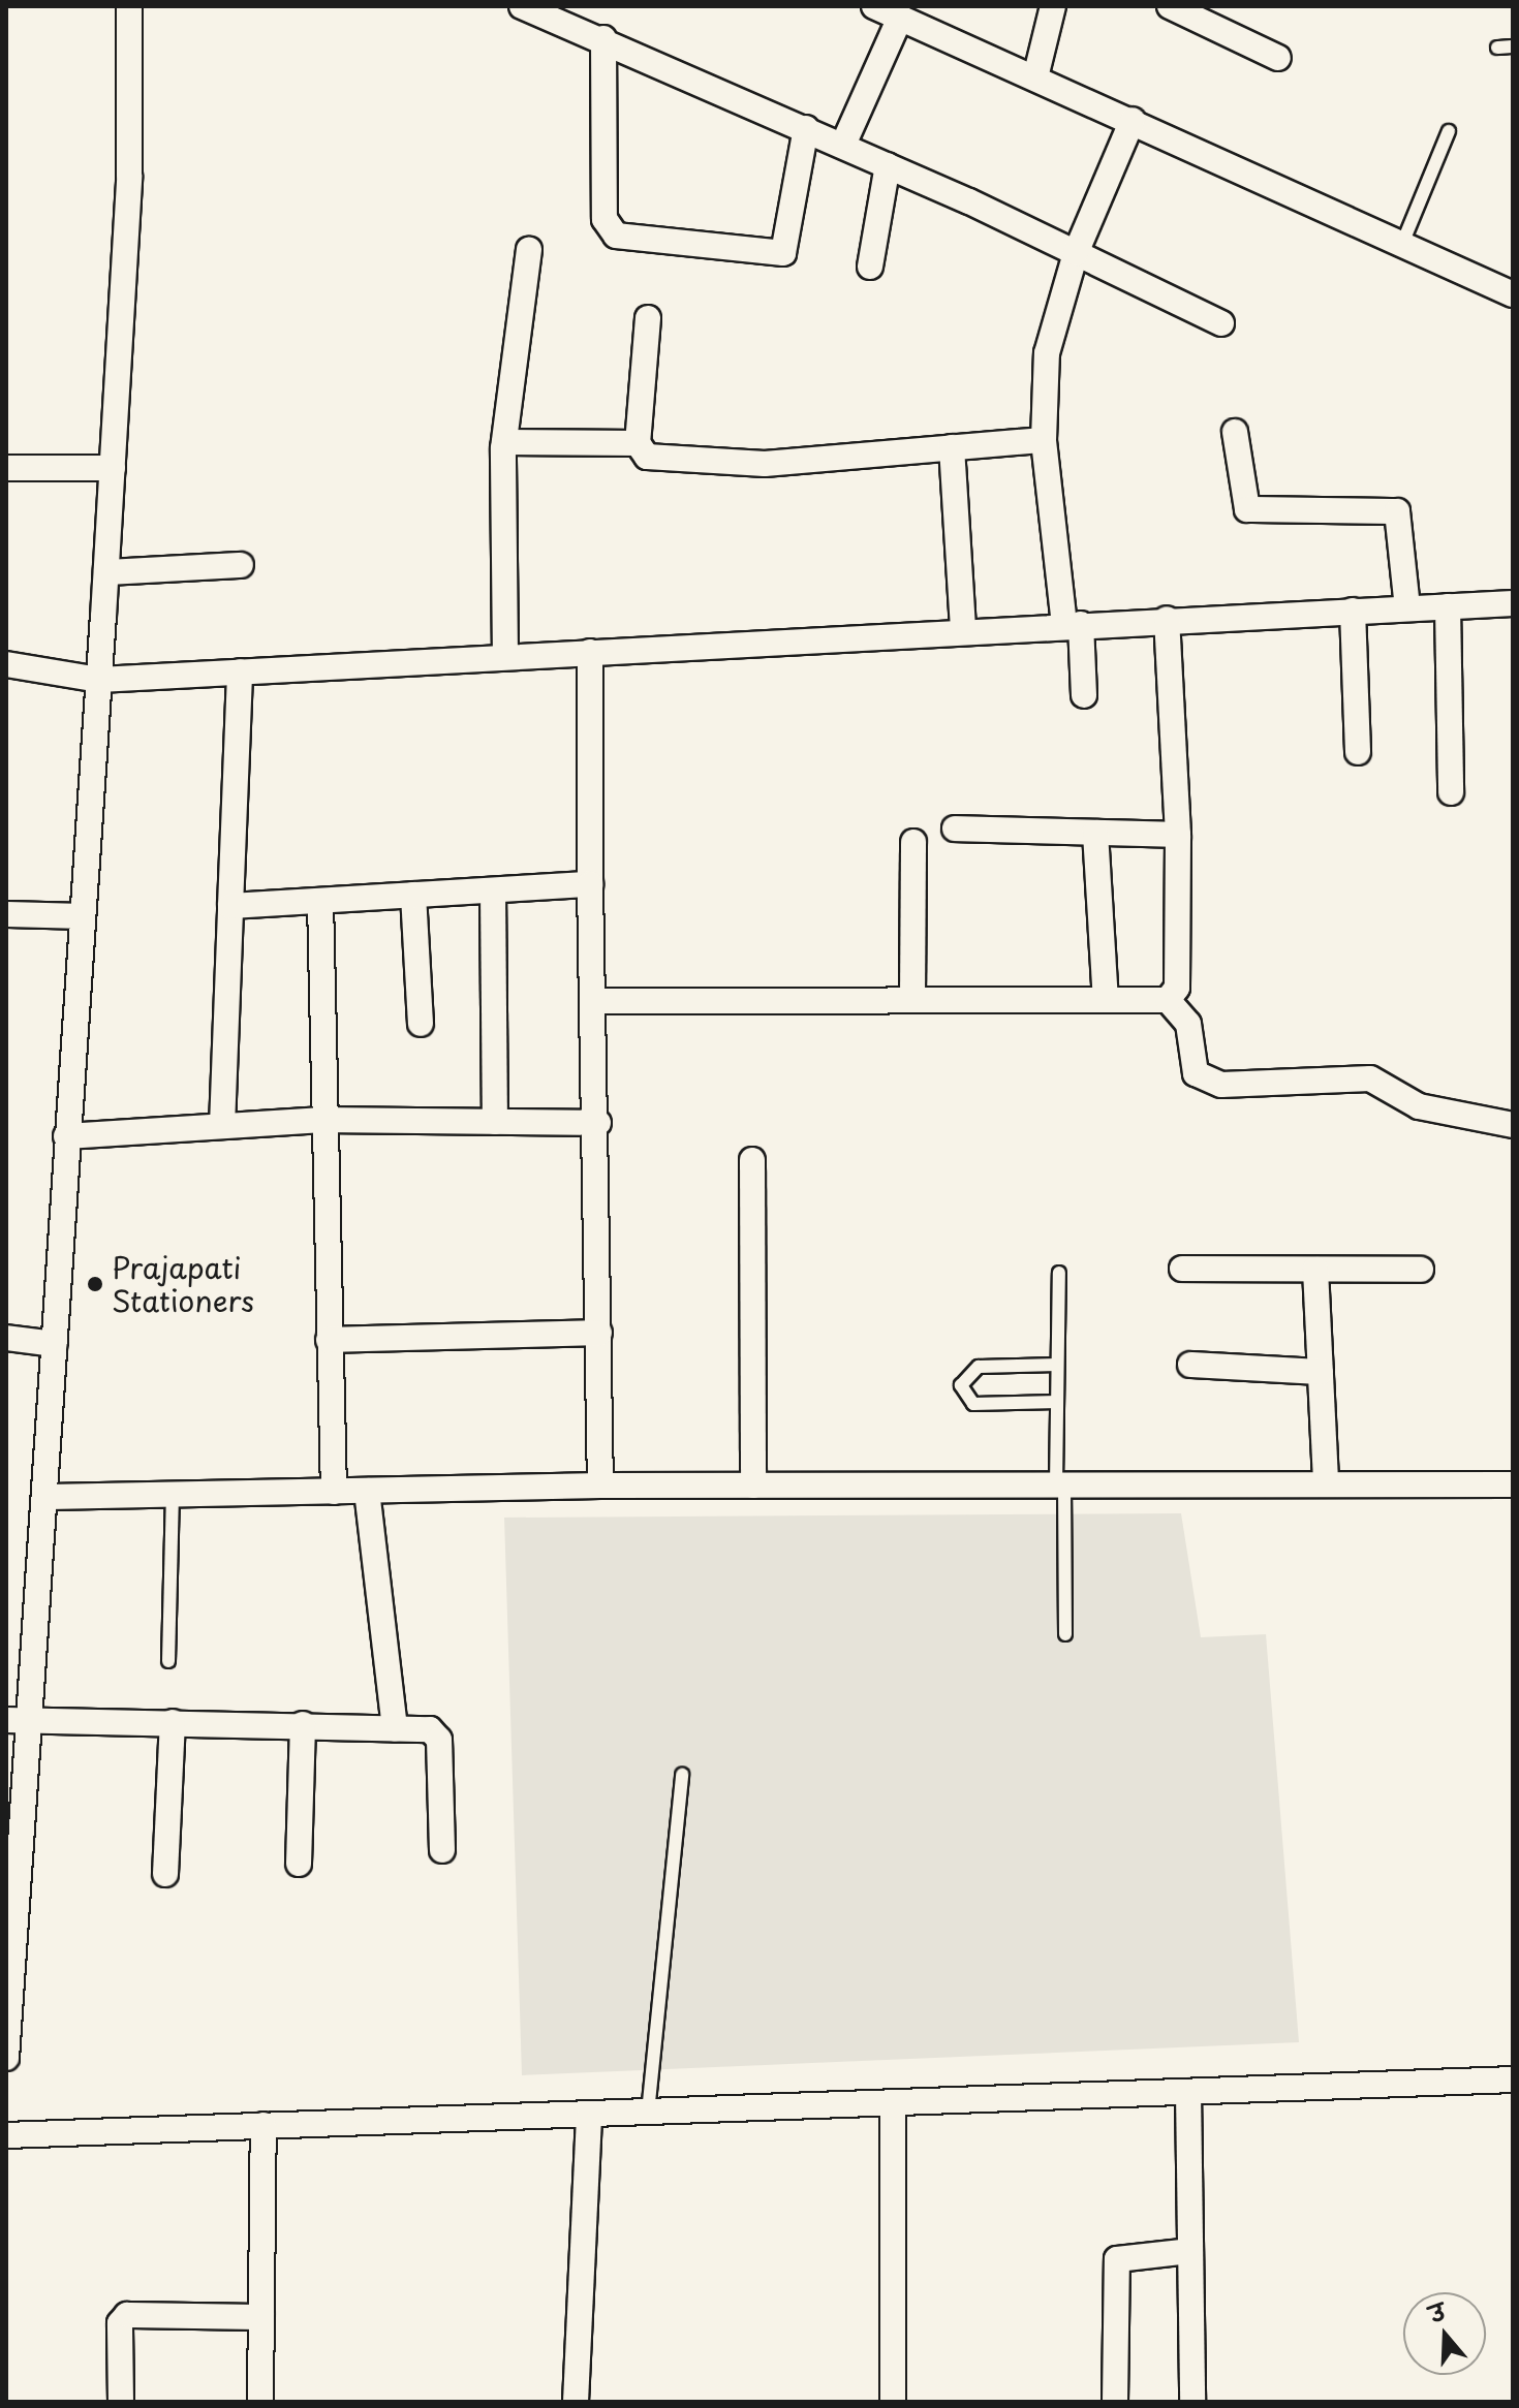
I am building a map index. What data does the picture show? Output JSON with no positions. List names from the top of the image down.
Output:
{
  "places": ["Prajapati Stationers"],
  "north": "top"
}
